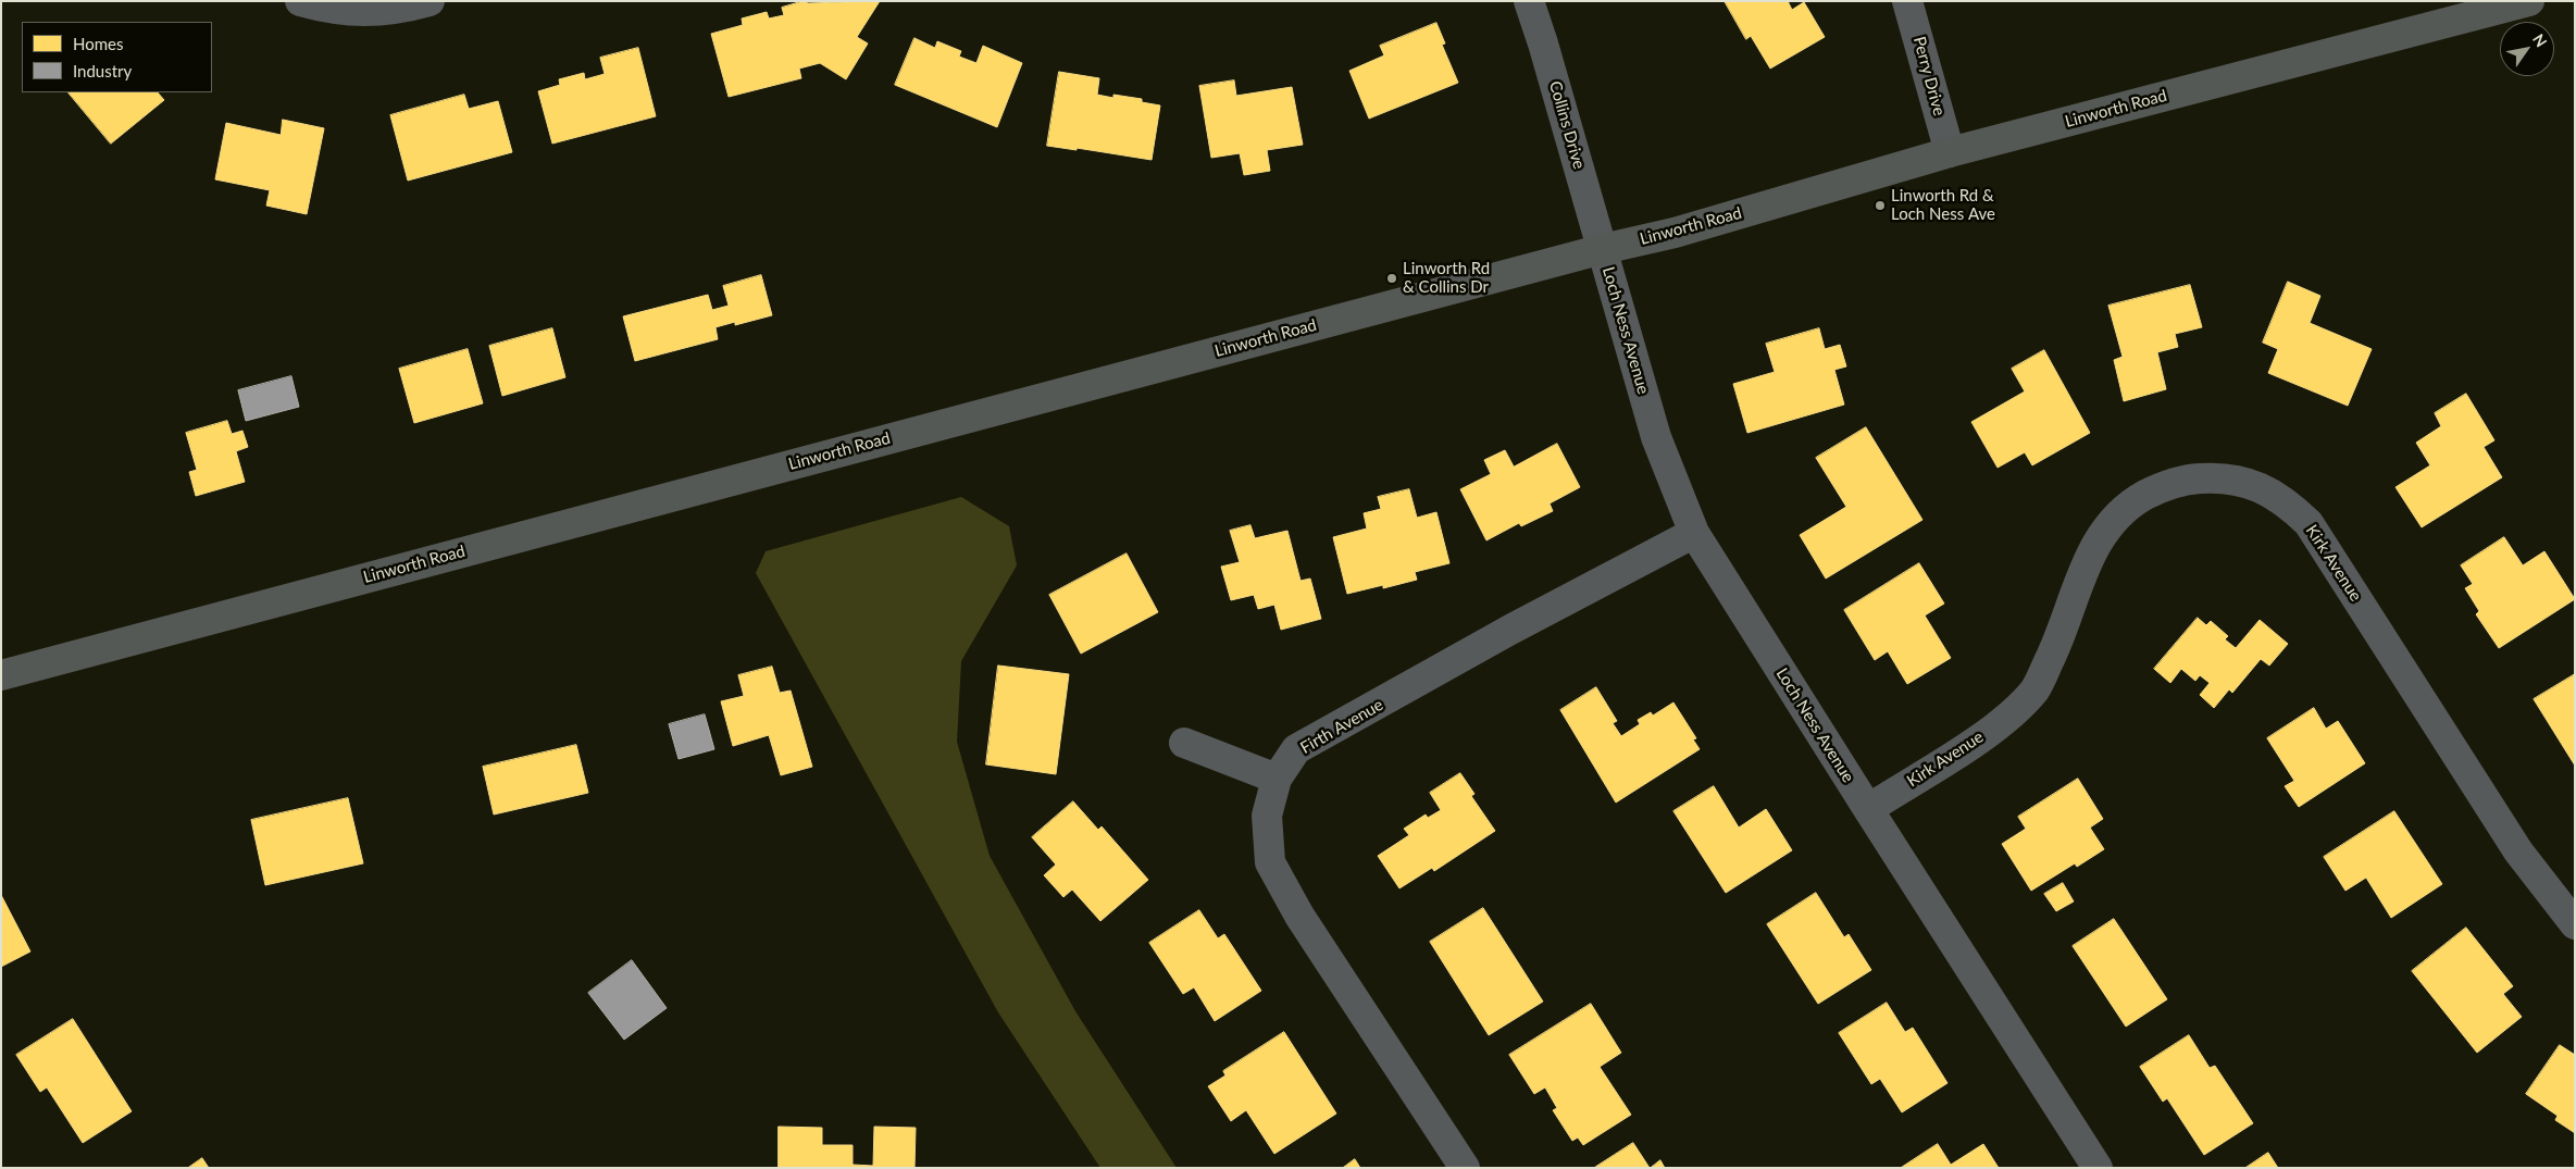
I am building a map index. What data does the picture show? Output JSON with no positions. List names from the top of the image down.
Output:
{
  "streets": {
    "main road": ["Linworth Road"],
    "street": [
      "Perry Drive",
      "Collins Drive",
      "Loch Ness Avenue",
      "Kirk Avenue",
      "Firth Avenue"
    ]
  },
  "crossings": [
    ["Perry Drive", "Linworth Road"],
    ["Linworth Road", "Collins Drive"],
    ["Linworth Road", "Loch Ness Avenue"],
    ["Collins Drive", "Loch Ness Avenue"],
    ["Loch Ness Avenue", "Kirk Avenue"],
    ["Loch Ness Avenue", "Firth Avenue"]
  ],
  "places": ["Linworth Rd & Loch Ness Ave", "Linworth Rd & Collins Dr"],
  "legend": ["Homes", "Industry"],
  "north": "top right"
}
